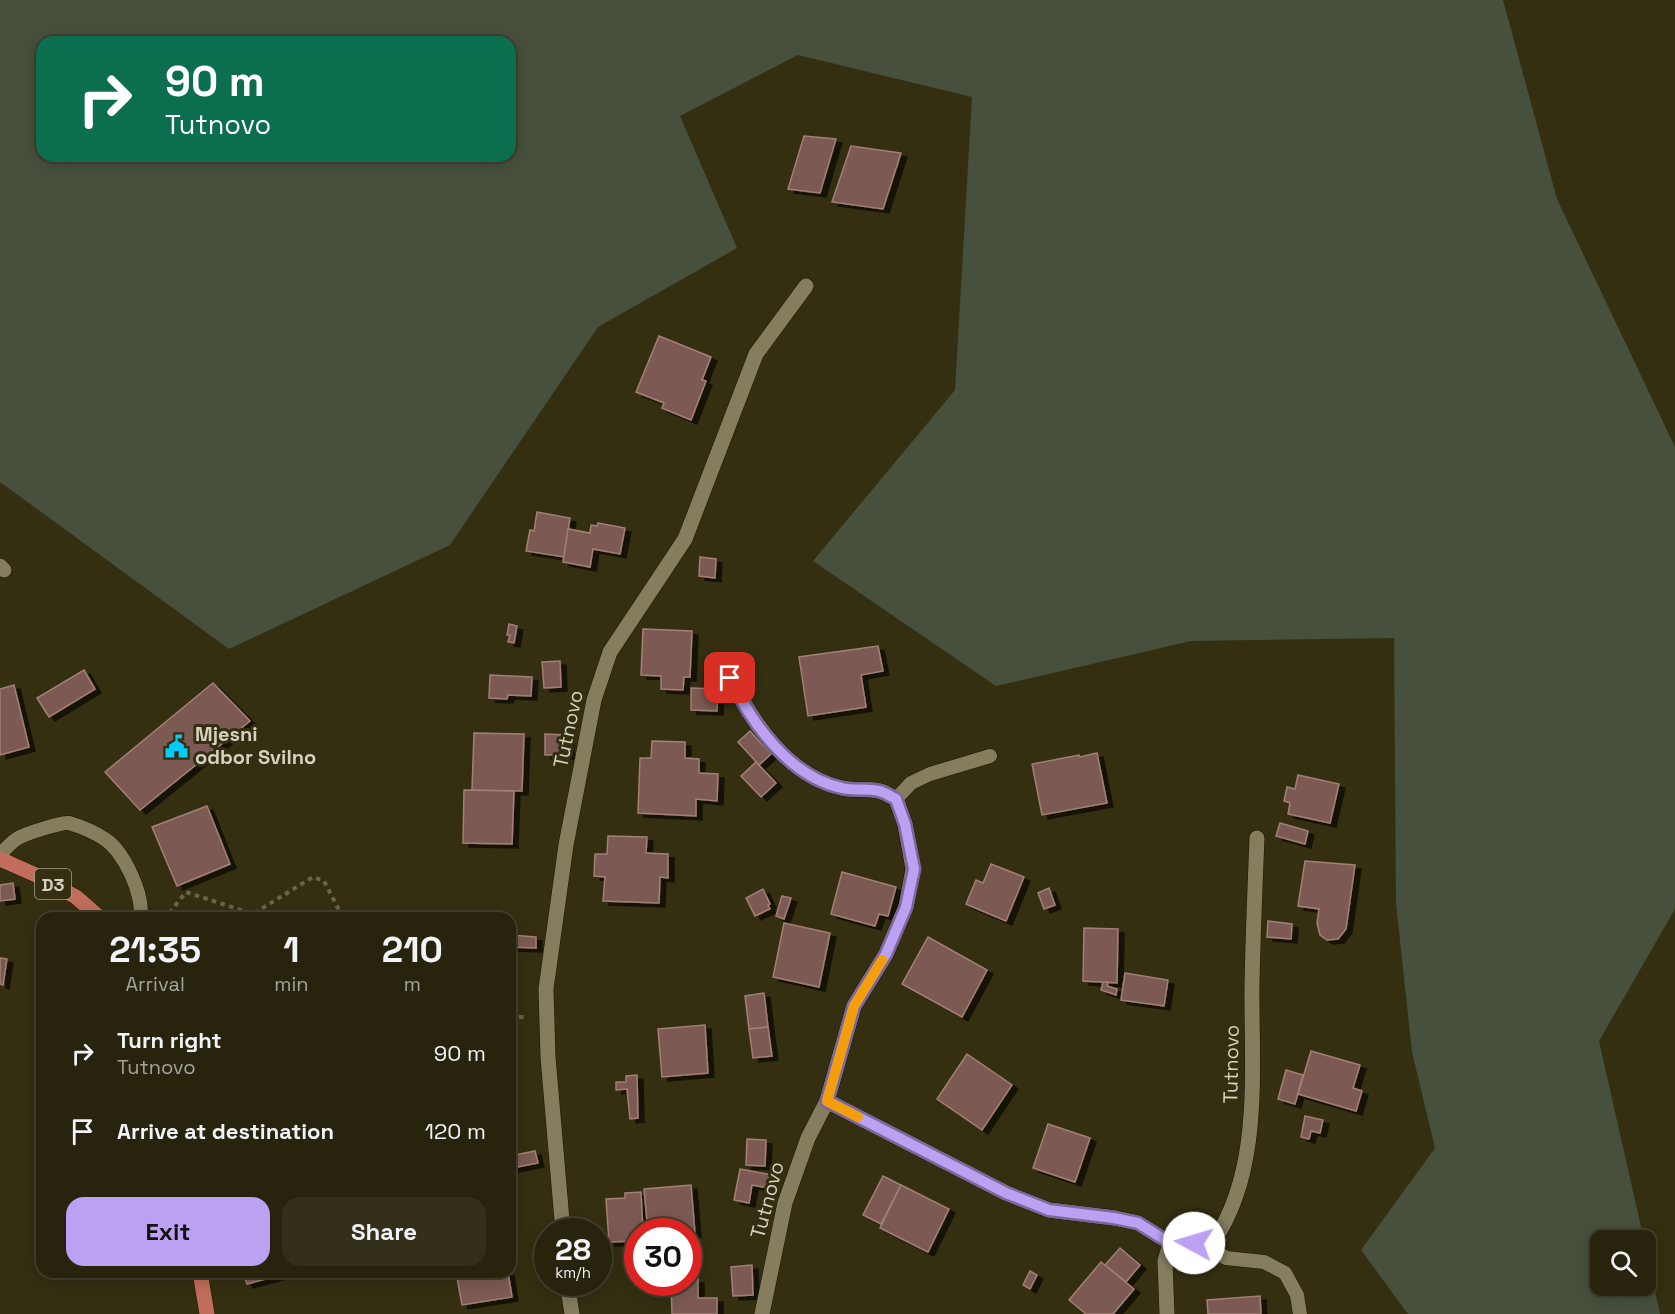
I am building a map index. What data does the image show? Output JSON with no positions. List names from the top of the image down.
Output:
{
  "streets": {
    "main road": ["D3"],
    "street": ["Tutnovo"]
  },
  "places": {
    "public building": ["Mjesni odbor Svilno"]
  },
  "page": {
    "turn": ["90 m", "Tutnovo"],
    "eta": [
      "21:35",
      "Arrival",
      "1",
      "min",
      "210",
      "m"
    ],
    "list": [
      {
        "name": "Turn right",
        "note": "Tutnovo",
        "value": "90 m"
      },
      {
        "name": "Arrive at destination",
        "value": "120 m"
      }
    ],
    "buttons": ["Exit", "Share"],
    "speed": "28 km/h",
    "limit": "30"
  }
}
